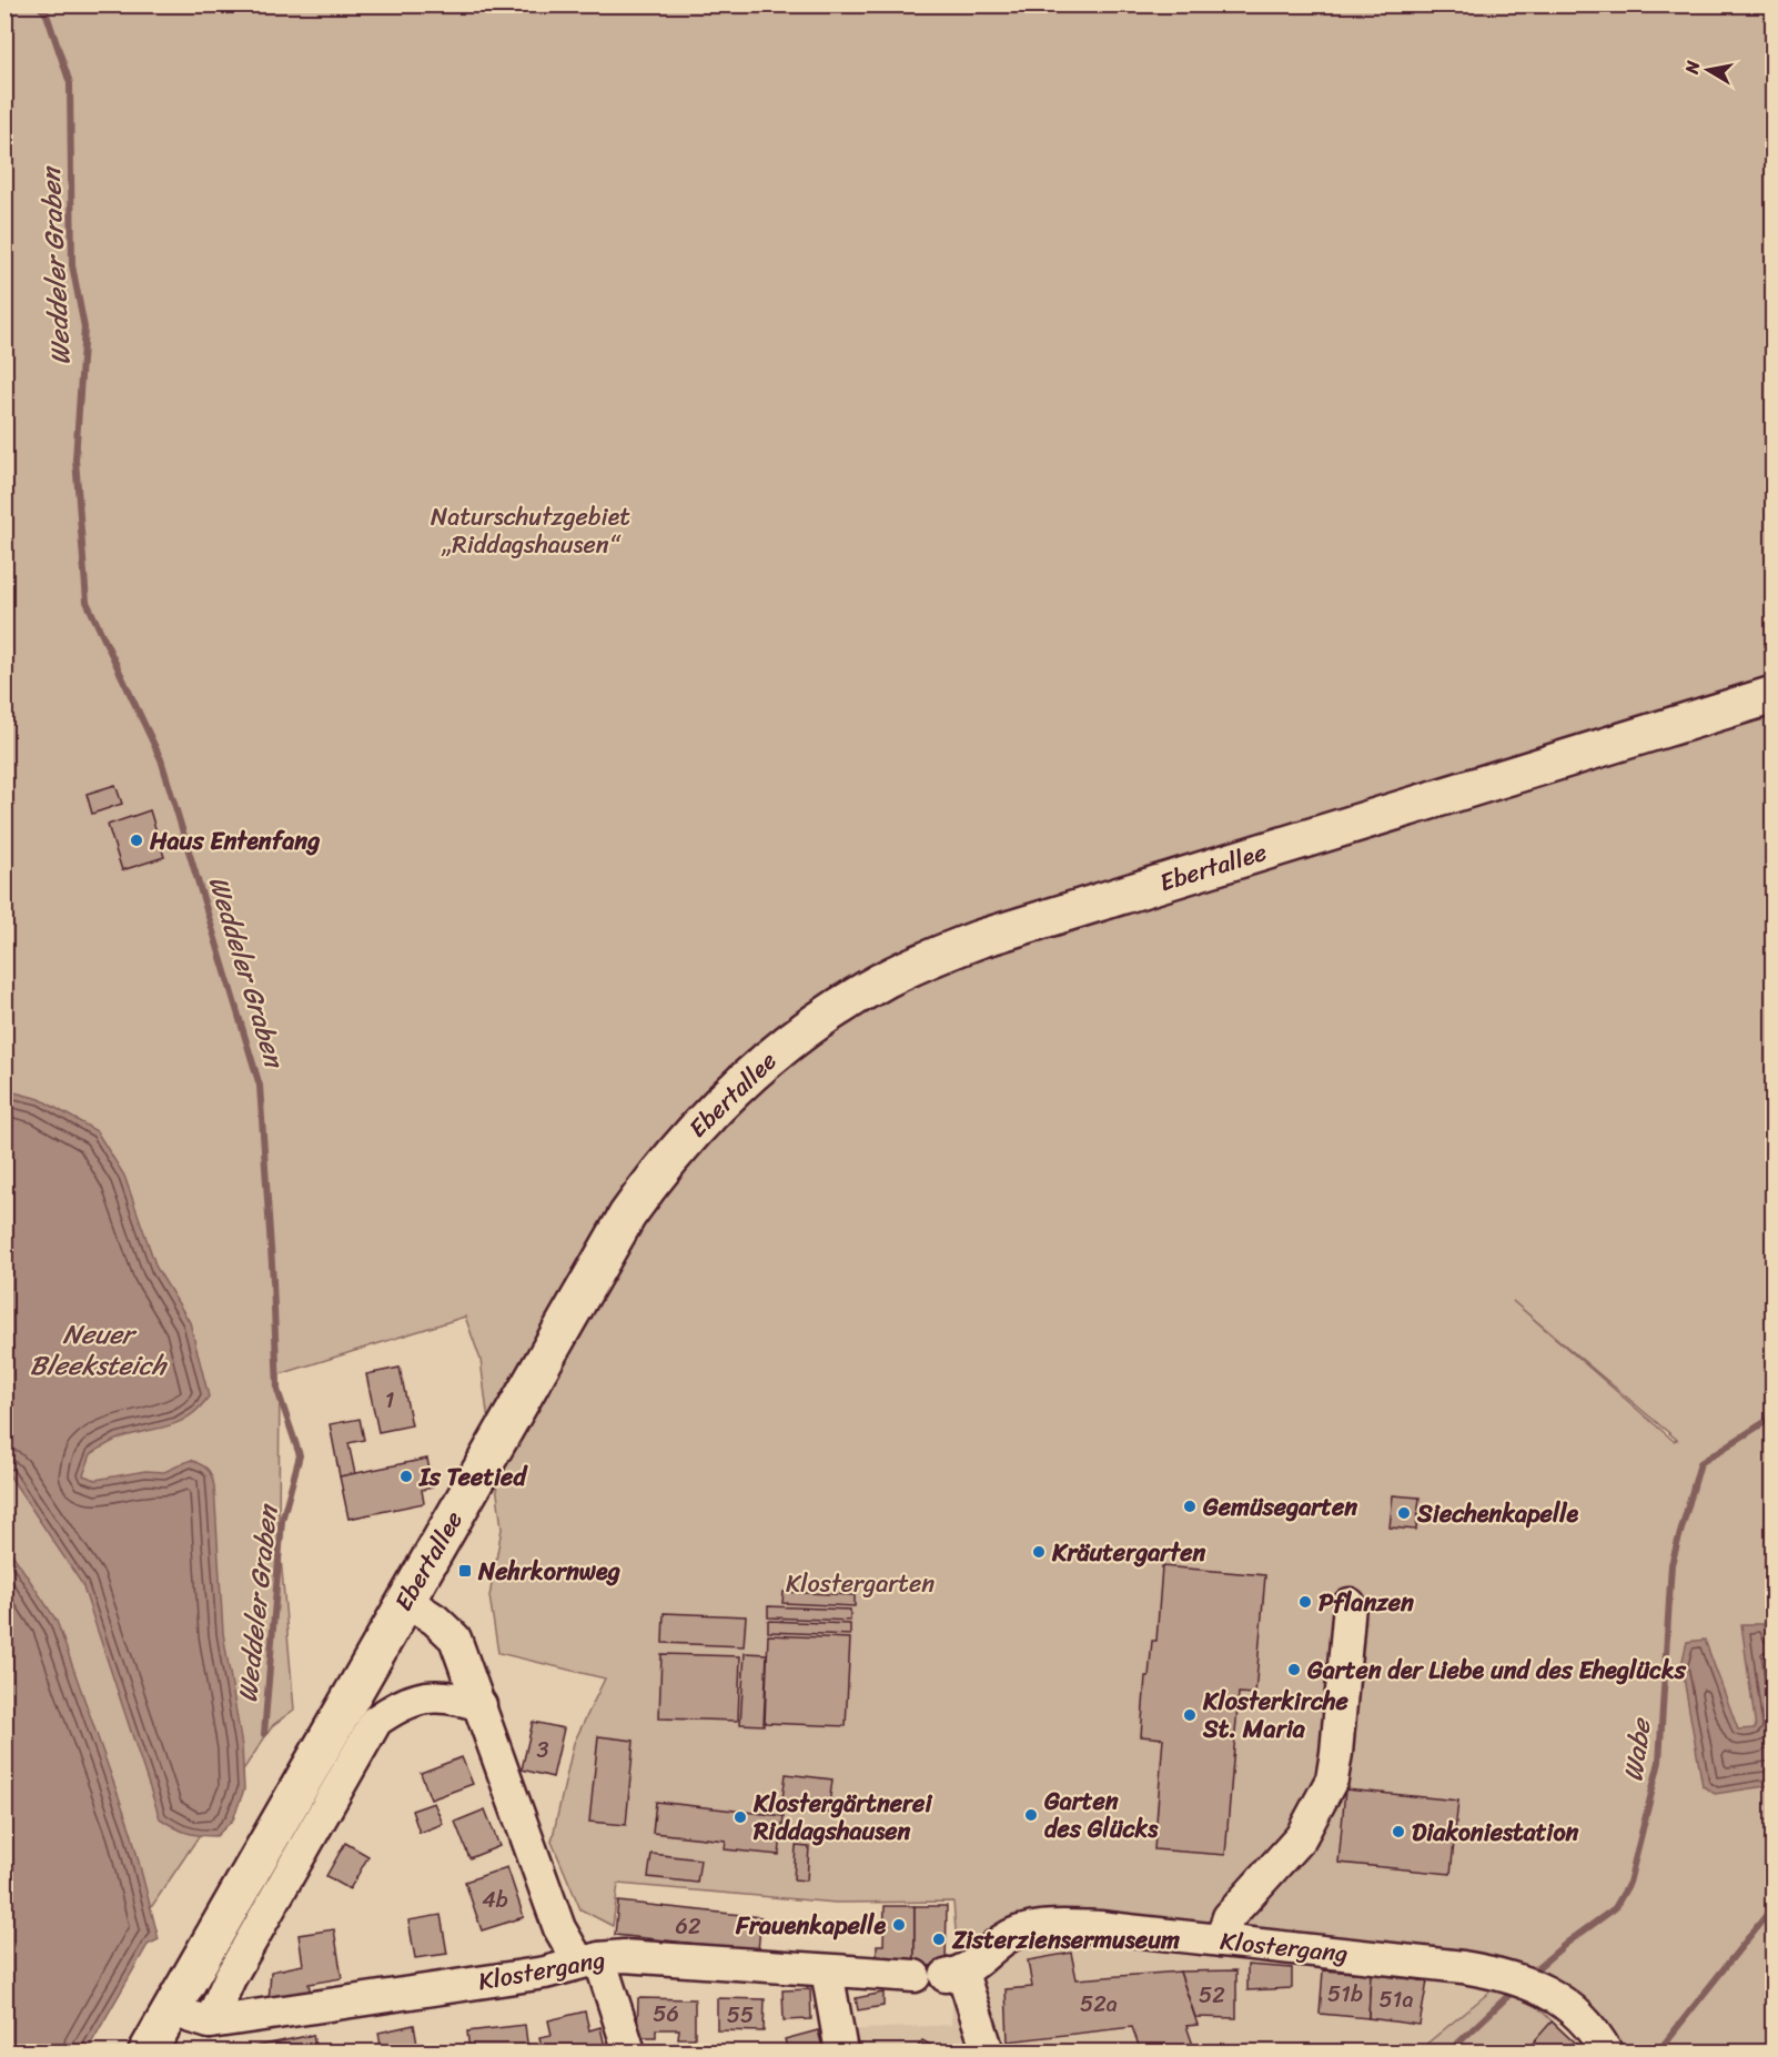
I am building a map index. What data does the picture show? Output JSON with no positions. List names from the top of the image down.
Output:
{
  "streets": {
    "main road": ["Ebertallee"],
    "street": ["Klostergang"]
  },
  "crossings": [
    ["Ebertallee", "Klostergang"]
  ],
  "water": ["Weddeler Graben", "Neuer Bleeksteich", "Wabe"],
  "parks": ["Naturschutzgebiet „Riddagshausen“", "Klostergarten"],
  "places": {
    "other": [
      "Haus Entenfang",
      "Is Teetied",
      "Gemüsegarten",
      "Siechenkapelle",
      "Kräutergarten",
      "Pflanzen",
      "Garten der Liebe und des Eheglücks",
      "Klosterkirche St. Maria",
      "Garten des Glücks",
      "Klostergärtnerei Riddagshausen",
      "Diakoniestation",
      "Frauenkapelle",
      "Zisterziensermuseum"
    ],
    "transit": ["Nehrkornweg"]
  },
  "house_numbers": [
    "1",
    "3",
    "4b",
    "62",
    "51b",
    "52",
    "51a",
    "52a",
    "56",
    "55"
  ],
  "north": "left"
}
